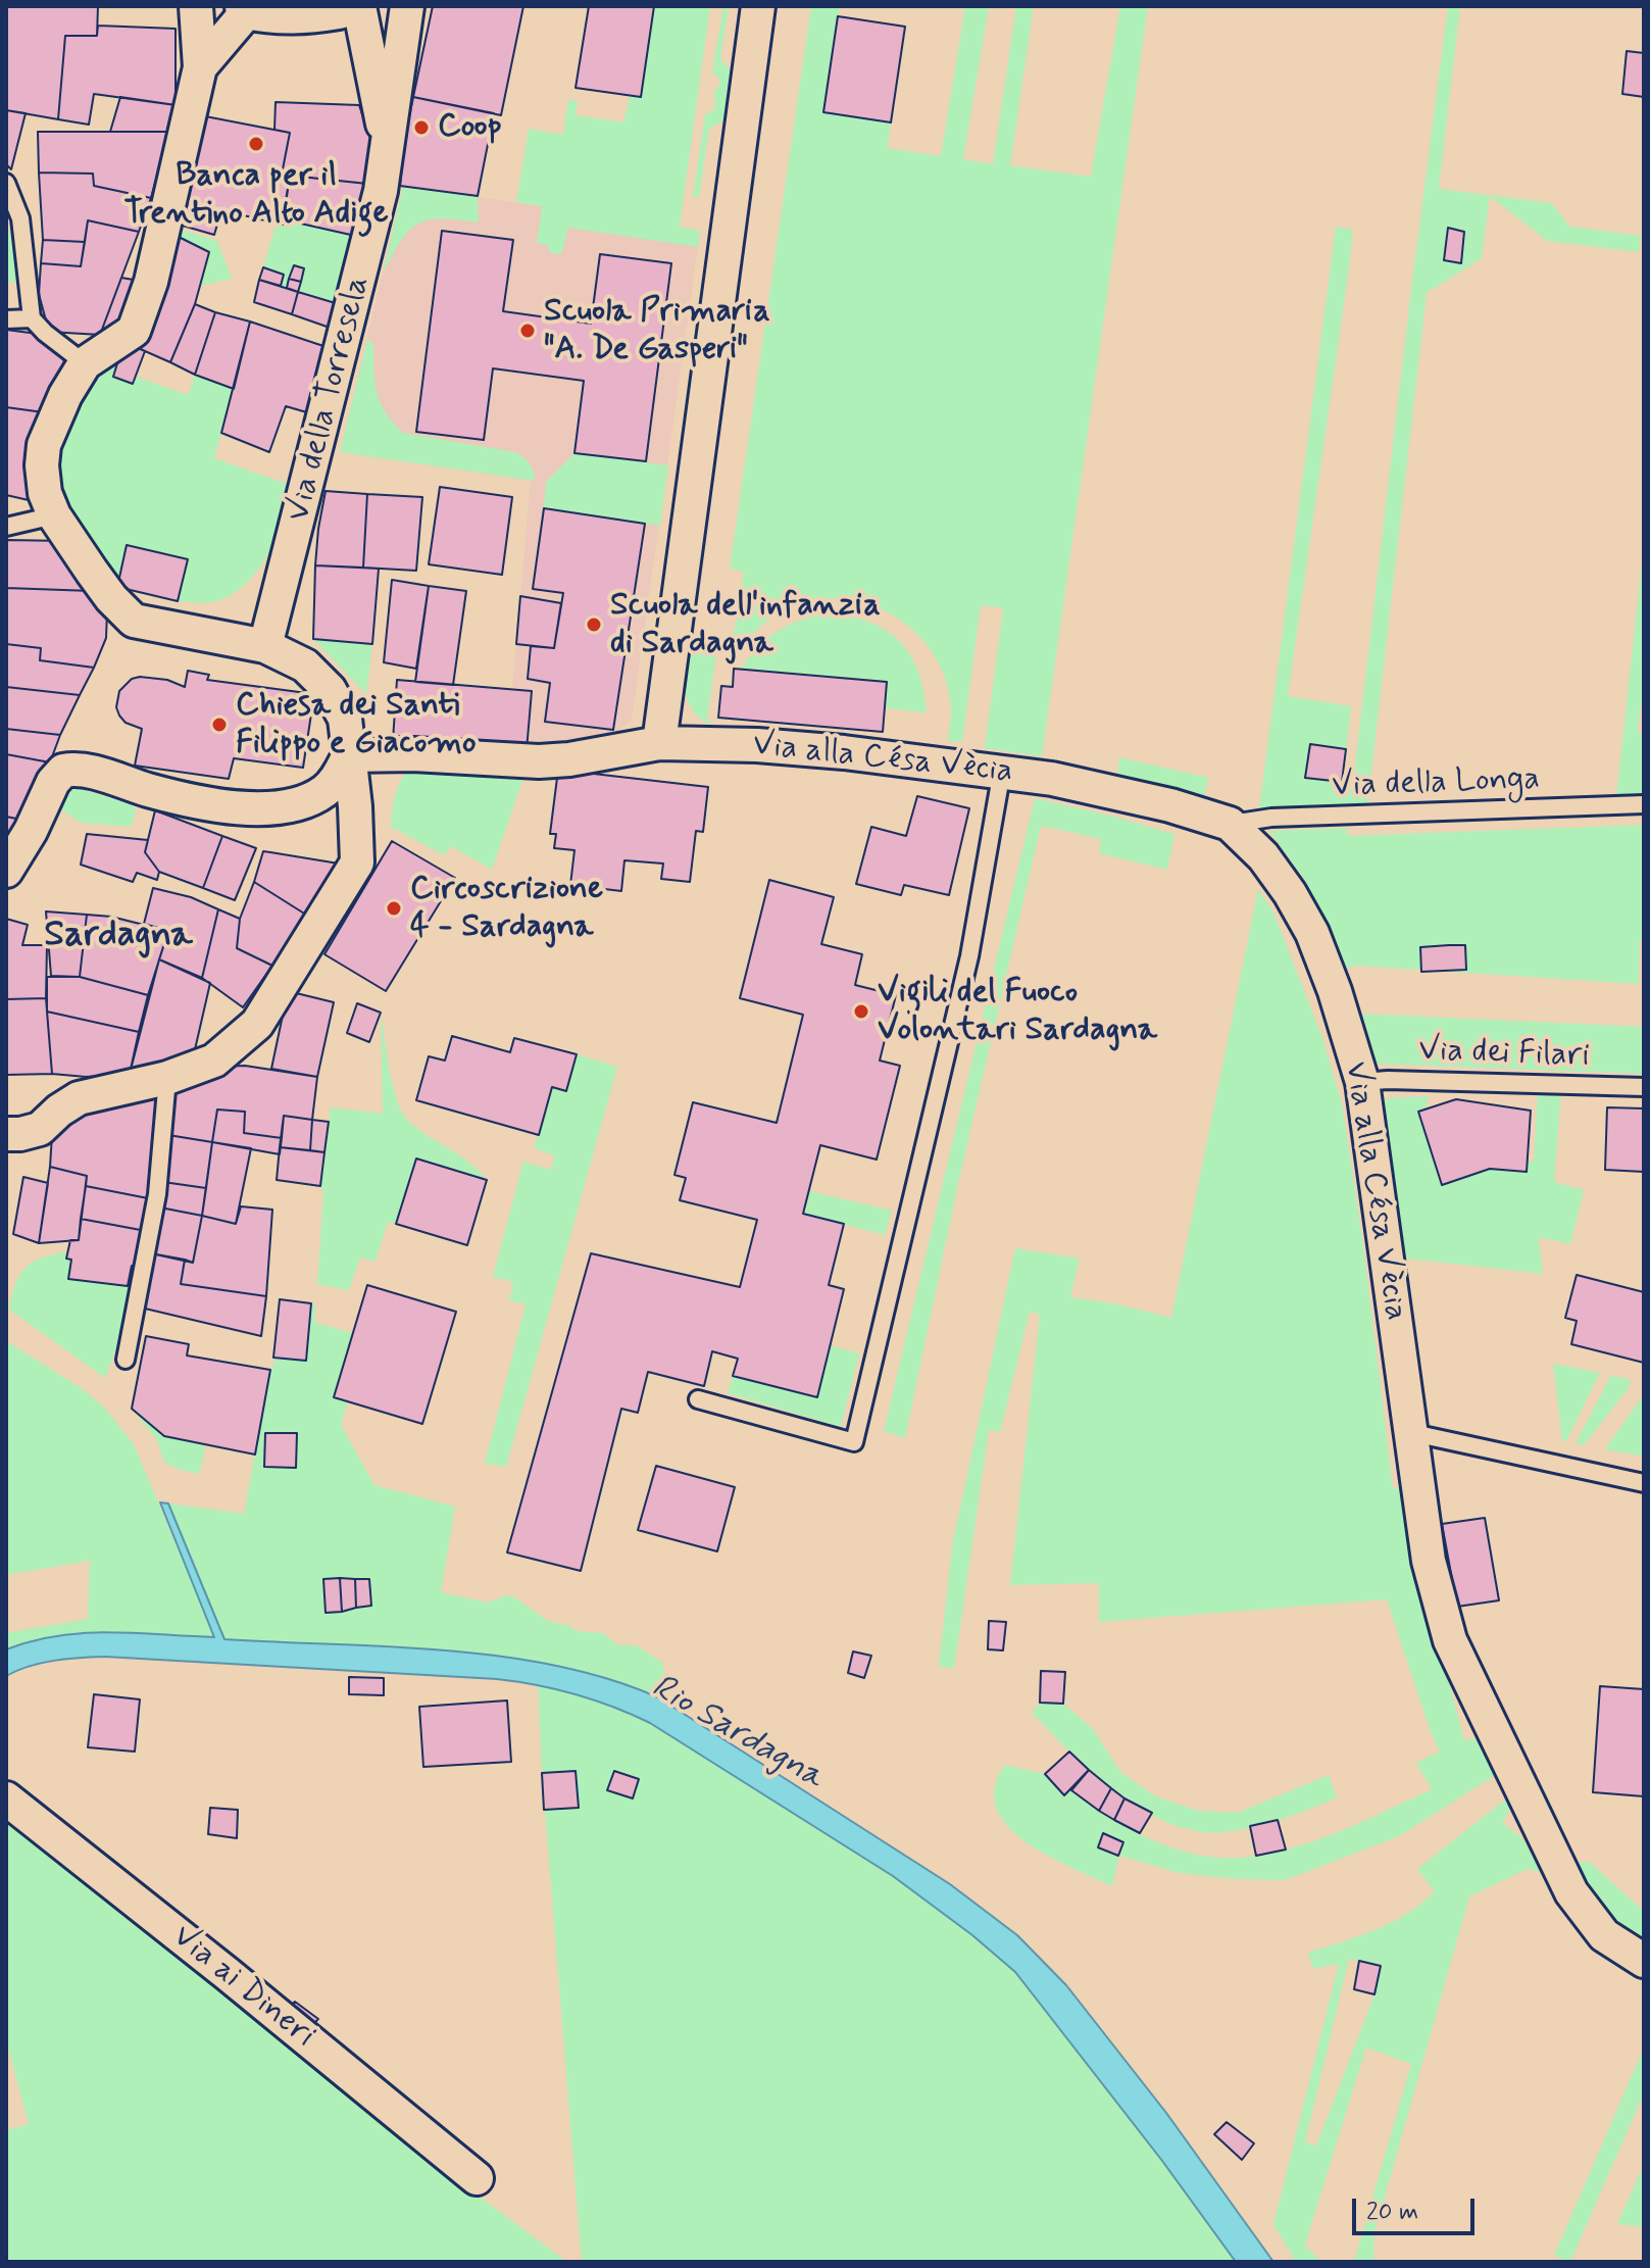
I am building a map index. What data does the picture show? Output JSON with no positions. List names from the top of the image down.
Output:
{
  "streets": {
    "street": ["Via della Torresela", "Via alla Césa Vècia", "Via ai Dineri"],
    "lane": ["Via della Longa", "Via dei Filari"]
  },
  "crossings": [
    ["Via alla Césa Vècia", "Via della Longa"],
    ["Via alla Césa Vècia", "Via dei Filari"]
  ],
  "districts": ["Sardagna"],
  "water": ["Rio Sardagna"],
  "places": [
    "Coop",
    "Banca per il Trentino Alto Adige",
    "Scuola Primaria \"A. De Gasperi\"",
    "Scuola dell'infanzia di Sardagna",
    "Chiesa dei Santi Filippo e Giacomo",
    "Circoscrizione 4 - Sardagna",
    "Vigili del Fuoco Volontari Sardagna"
  ],
  "scale_bar": "20 m"
}
